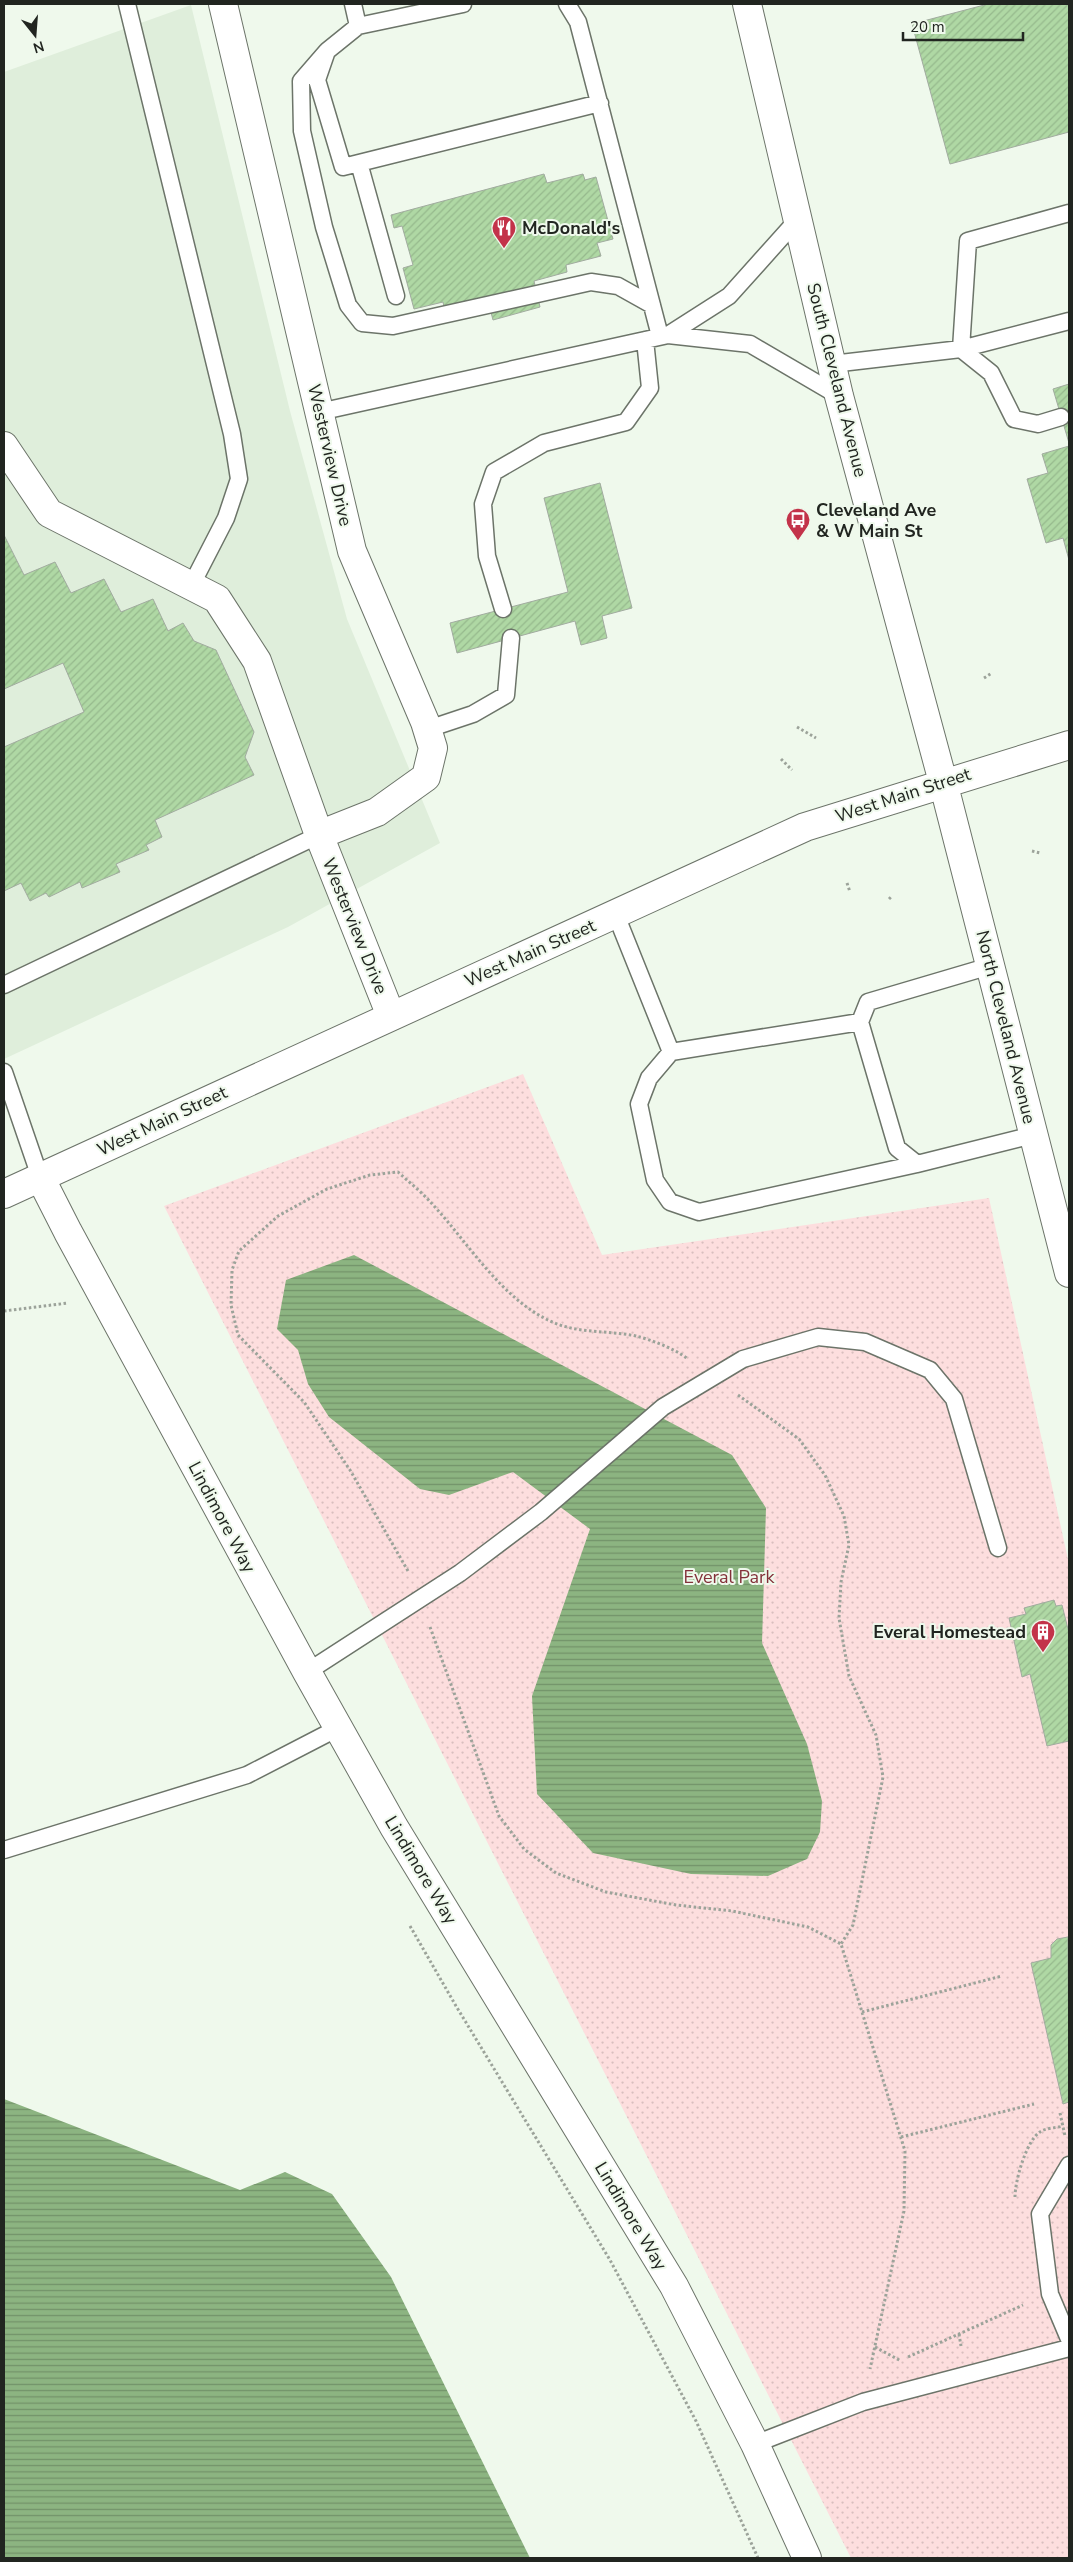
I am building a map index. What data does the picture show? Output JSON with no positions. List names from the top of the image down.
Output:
{
  "streets": {
    "street": [
      "South Cleveland Avenue",
      "Westerview Drive",
      "West Main Street",
      "North Cleveland Avenue",
      "Lindimore Way"
    ]
  },
  "crossings": [
    ["South Cleveland Avenue", "West Main Street"],
    ["South Cleveland Avenue", "North Cleveland Avenue"],
    ["Westerview Drive", "West Main Street"],
    ["West Main Street", "North Cleveland Avenue"],
    ["West Main Street", "Lindimore Way"]
  ],
  "parks": ["Everal Park"],
  "places": {
    "restaurant": ["McDonald's"],
    "bus stop": ["Cleveland Ave & W Main St"],
    "building": ["Everal Homestead"]
  },
  "scale_bar": "20 m",
  "north": "bottom"
}
